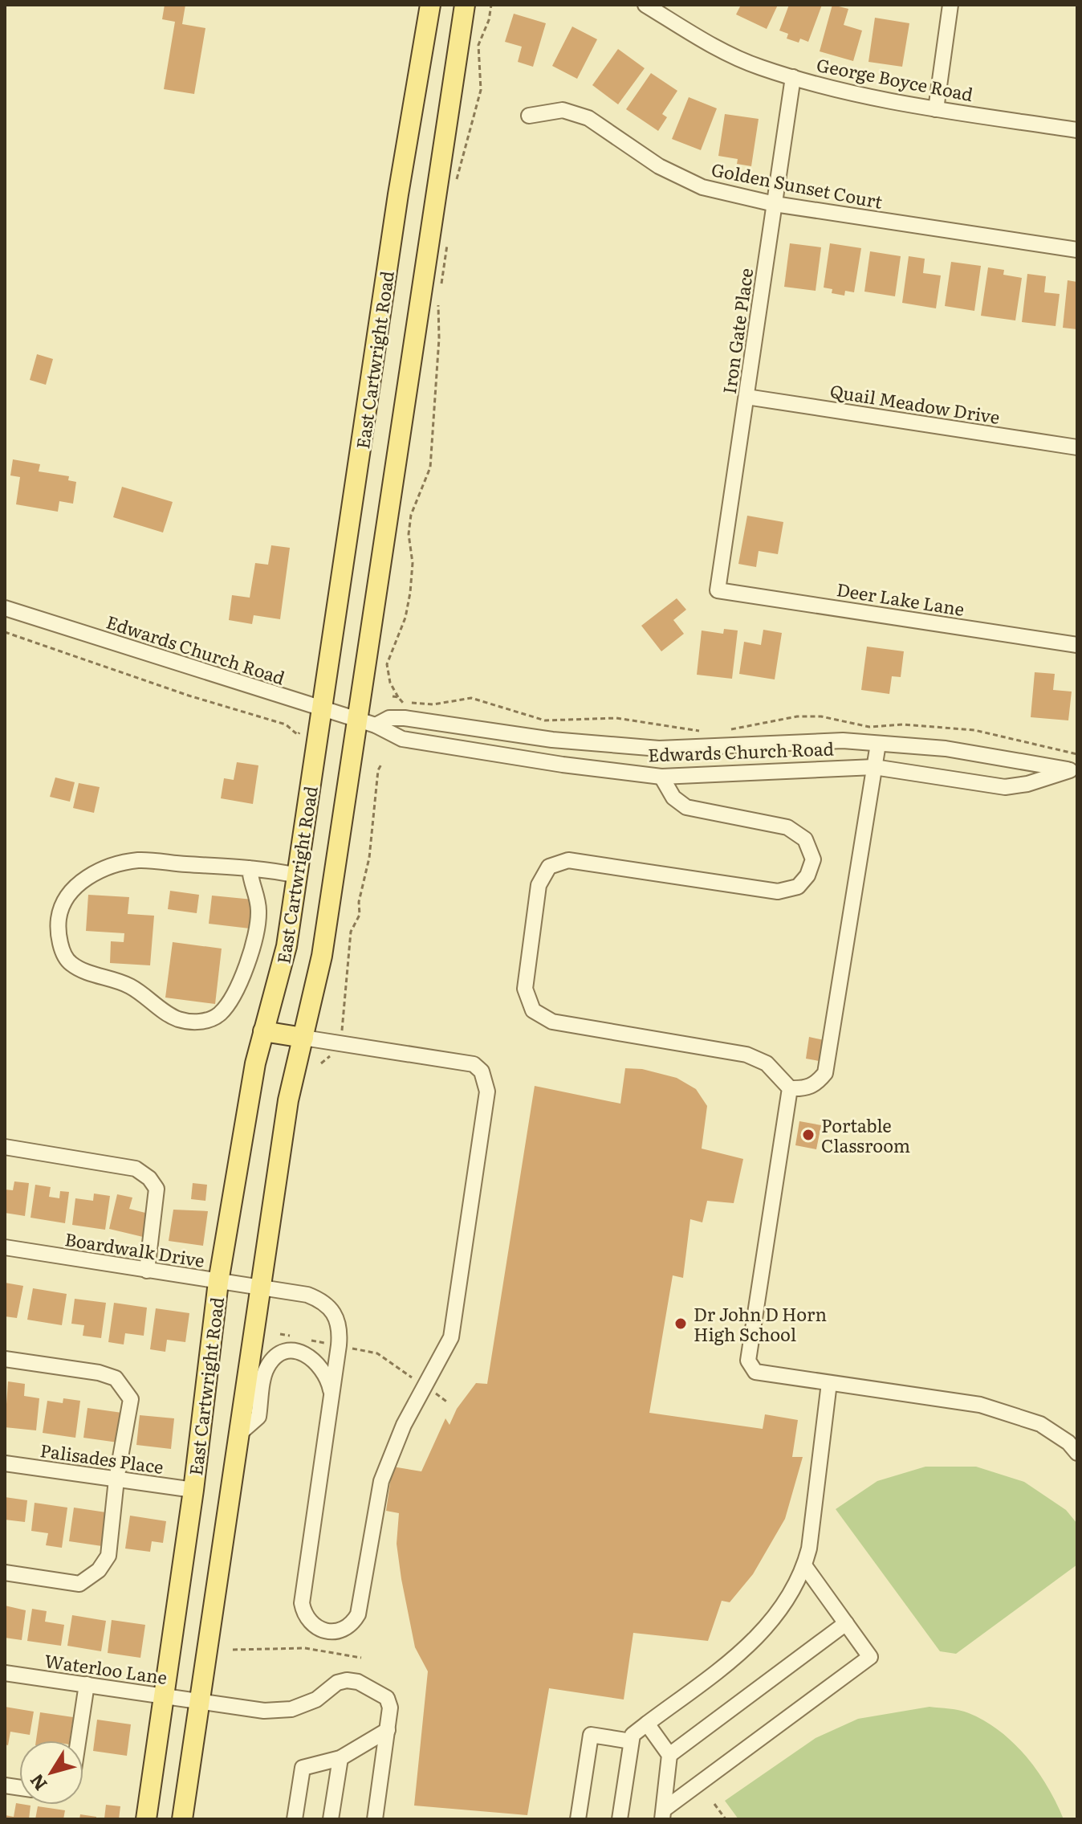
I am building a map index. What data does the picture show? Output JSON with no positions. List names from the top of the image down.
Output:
{
  "streets": {
    "main road": ["East Cartwright Road"],
    "street": [
      "George Boyce Road",
      "Golden Sunset Court",
      "Iron Gate Place",
      "Quail Meadow Drive",
      "Deer Lake Lane",
      "Edwards Church Road",
      "Boardwalk Drive",
      "Palisades Place",
      "Waterloo Lane"
    ]
  },
  "crossings": [
    ["George Boyce Road", "Iron Gate Place"],
    ["Golden Sunset Court", "Iron Gate Place"],
    ["Iron Gate Place", "Quail Meadow Drive"],
    ["Iron Gate Place", "Deer Lake Lane"],
    ["East Cartwright Road", "Edwards Church Road"],
    ["East Cartwright Road", "Boardwalk Drive"],
    ["East Cartwright Road", "Palisades Place"],
    ["East Cartwright Road", "Waterloo Lane"]
  ],
  "places": ["Portable Classroom", "Dr John D Horn High School"],
  "north": "bottom left"
}
